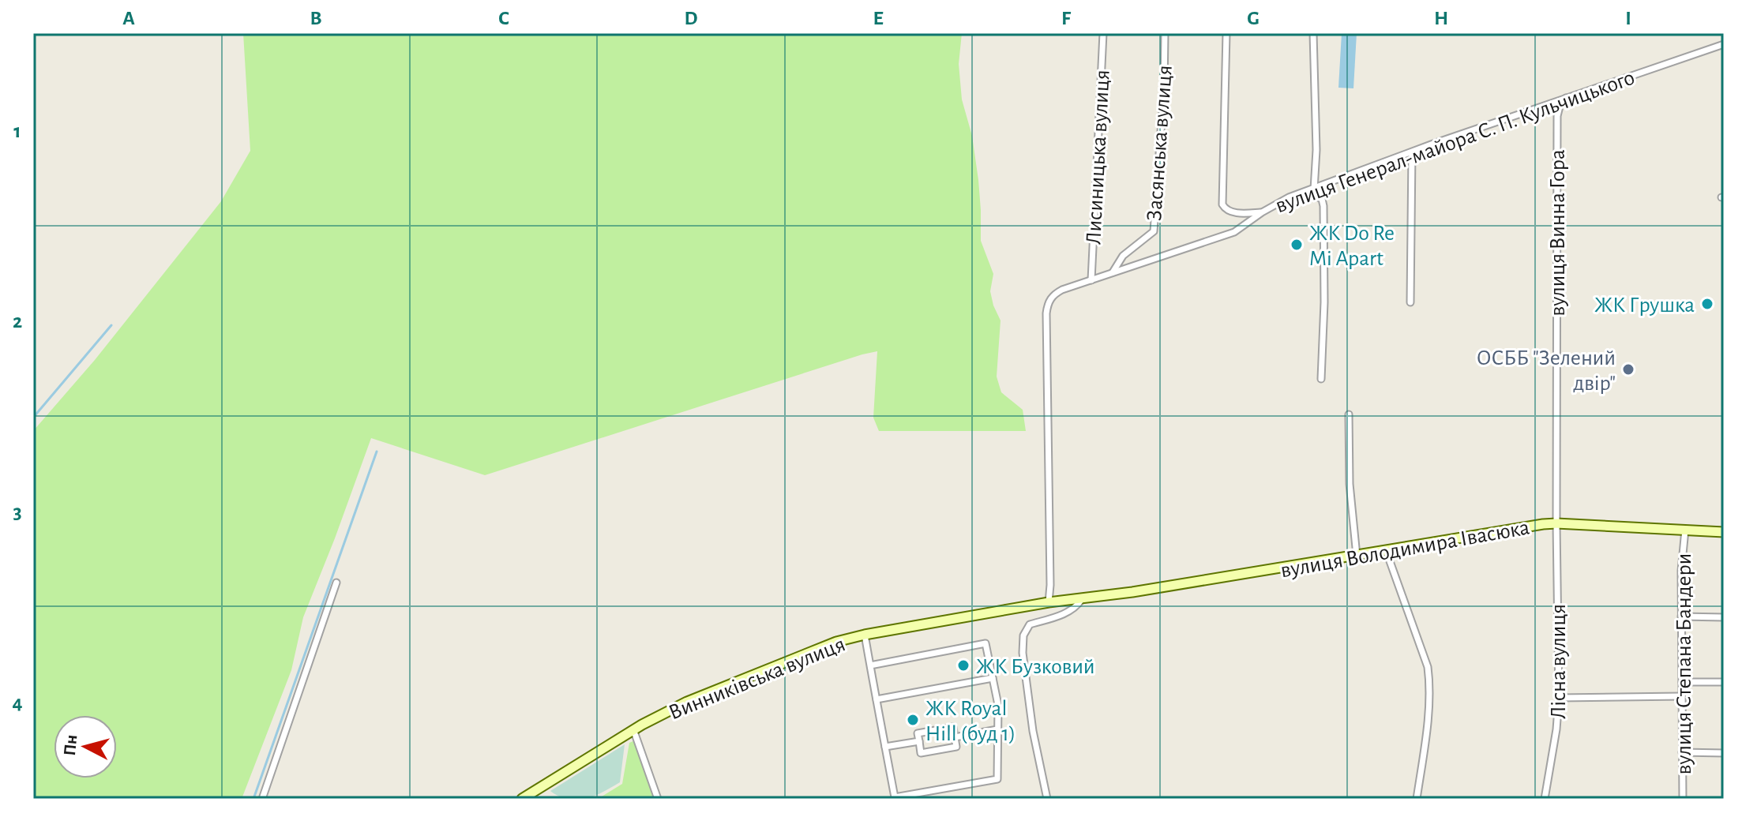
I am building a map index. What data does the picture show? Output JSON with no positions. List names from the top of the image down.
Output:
{
  "streets": {
    "main road": ["вулиця Володимира Івасюка", "Винниківська вулиця"],
    "street": [
      "вулиця Генерал-майора С. П. Кульчицького",
      "Засянська вулиця",
      "Лисиницька вулиця",
      "вулиця Винна Гора",
      "Лісна вулиця",
      "вулиця Степана Бандери"
    ]
  },
  "crossings": [
    ["вулиця Генерал-майора С. П. Кульчицького", "Засянська вулиця"],
    ["вулиця Генерал-майора С. П. Кульчицького", "Лисиницька вулиця"],
    ["вулиця Генерал-майора С. П. Кульчицького", "вулиця Винна Гора"],
    ["вулиця Генерал-майора С. П. Кульчицького", "вулиця Володимира Івасюка"],
    ["вулиця Генерал-майора С. П. Кульчицького", "Винниківська вулиця"],
    ["вулиця Винна Гора", "вулиця Володимира Івасюка"],
    ["вулиця Винна Гора", "Лісна вулиця"],
    ["вулиця Володимира Івасюка", "Лісна вулиця"],
    ["вулиця Володимира Івасюка", "вулиця Степана Бандери"],
    ["вулиця Володимира Івасюка", "Винниківська вулиця"]
  ],
  "places": [
    "ЖК Do Re Mi Apart",
    "ЖК Грушка",
    "ОСББ \"Зелений двір\"",
    "ЖК Бузковий",
    "ЖК Royal Hill (буд 1)"
  ],
  "north": "left",
  "grid": {
    "columns": [
      "A",
      "B",
      "C",
      "D",
      "E",
      "F",
      "G",
      "H",
      "I"
    ],
    "rows": [
      "1",
      "2",
      "3",
      "4"
    ]
  }
}
